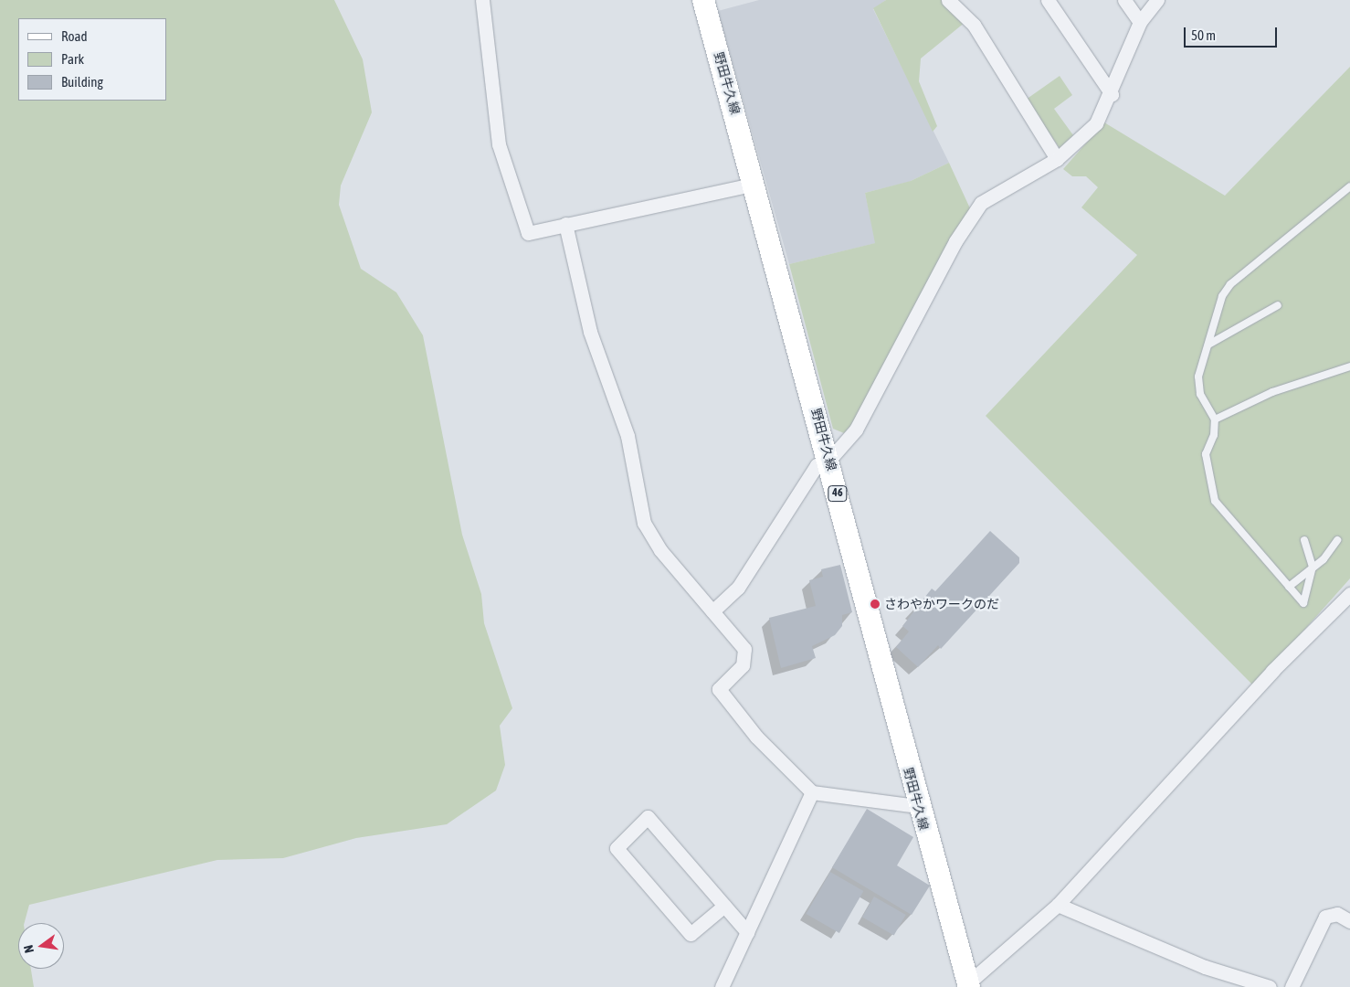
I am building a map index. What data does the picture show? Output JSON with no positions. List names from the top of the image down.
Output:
{
  "streets": {
    "main road": ["野田牛久線", "46"]
  },
  "places": ["さわやかワークのだ"],
  "legend": ["Road", "Park", "Building"],
  "scale_bar": "50 m",
  "north": "left"
}
